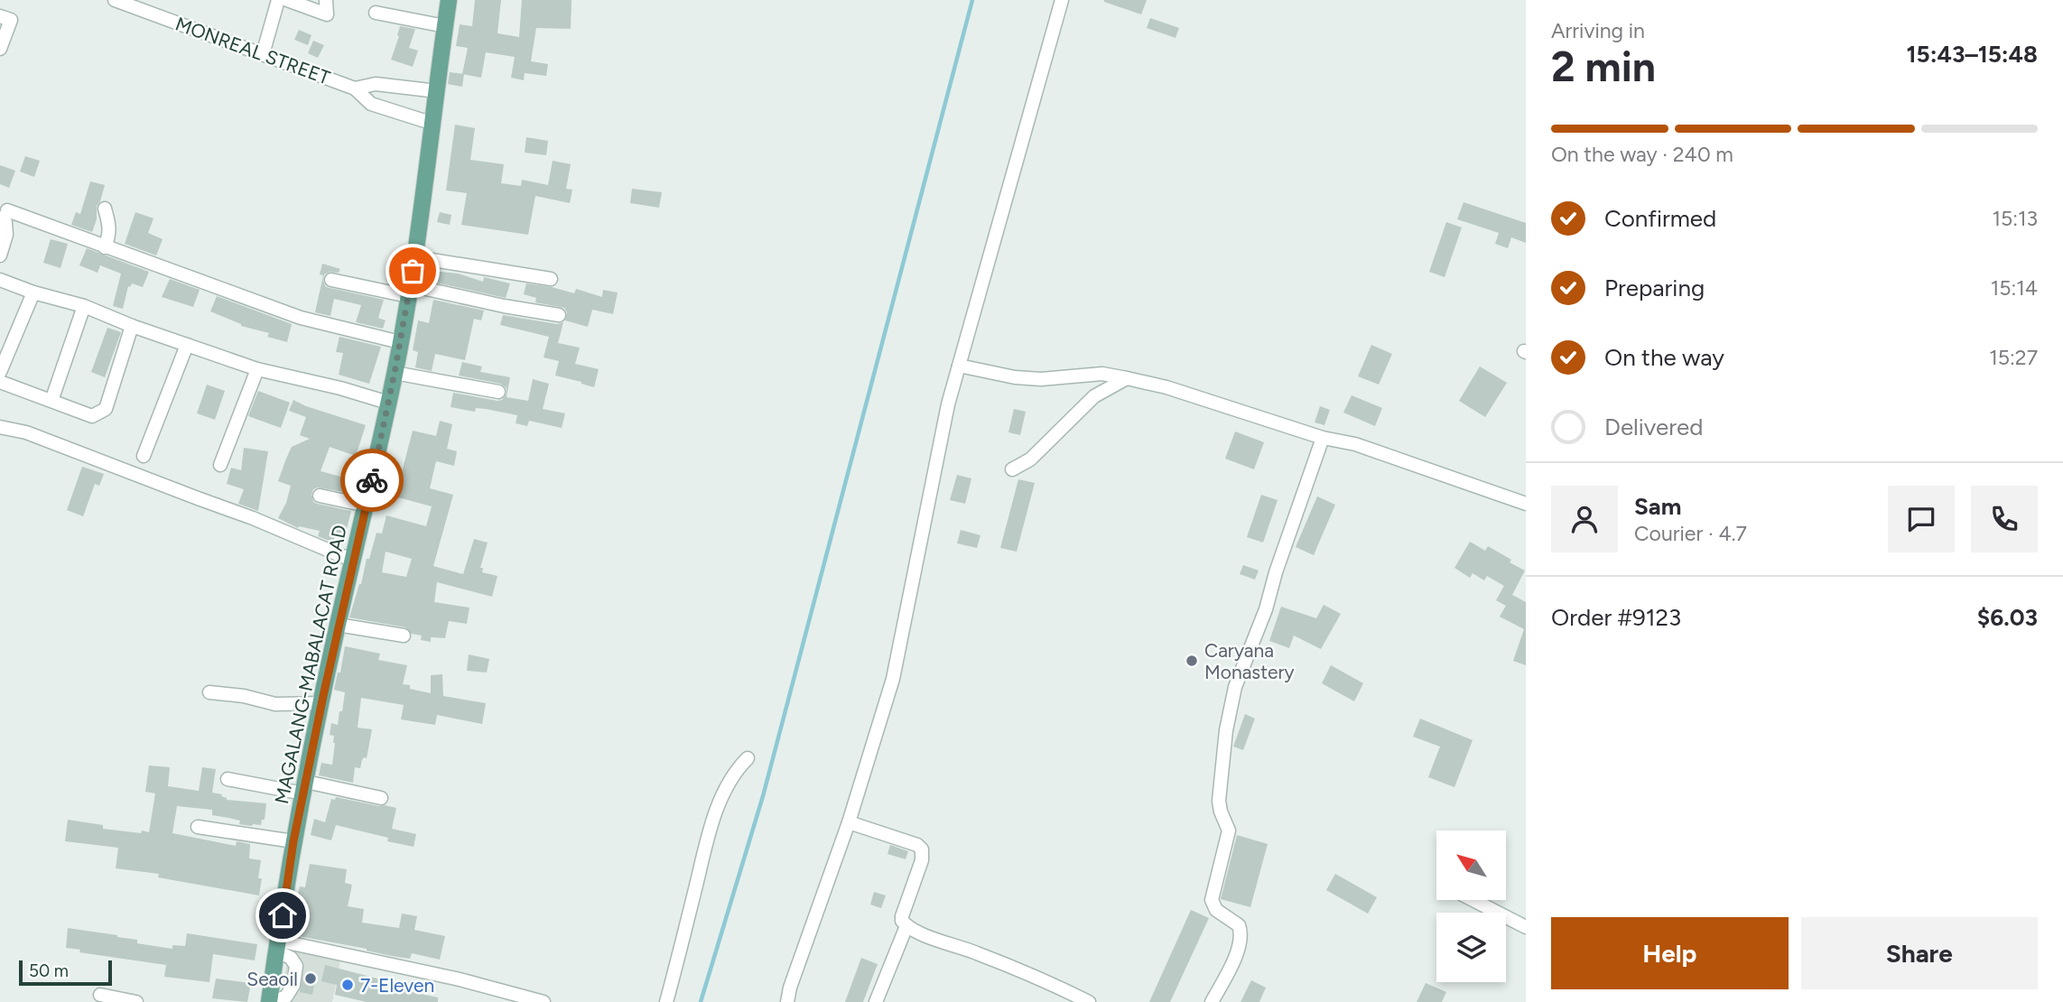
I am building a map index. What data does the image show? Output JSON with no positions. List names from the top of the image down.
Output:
{
  "streets": {
    "main road": ["MAGALANG-MABALACAT ROAD"],
    "street": ["MONREAL STREET"]
  },
  "places": ["Caryana Monastery", "Seaoil", "7-Eleven"],
  "scale_bar": "50 m",
  "north": "top left",
  "page": {
    "heading": ["2 min", "Arriving in", "15:43–15:48"],
    "panel": [
      "Sam",
      "Courier · 4.7",
      "Order #9123",
      "$6.03"
    ],
    "bar": "On the way · 240 m",
    "list": [
      ["Confirmed", "15:13"],
      ["Preparing", "15:14"],
      ["On the way", "15:27"],
      "Delivered"
    ],
    "buttons": ["Help", "Share"],
    "scale": "50 m"
  }
}
